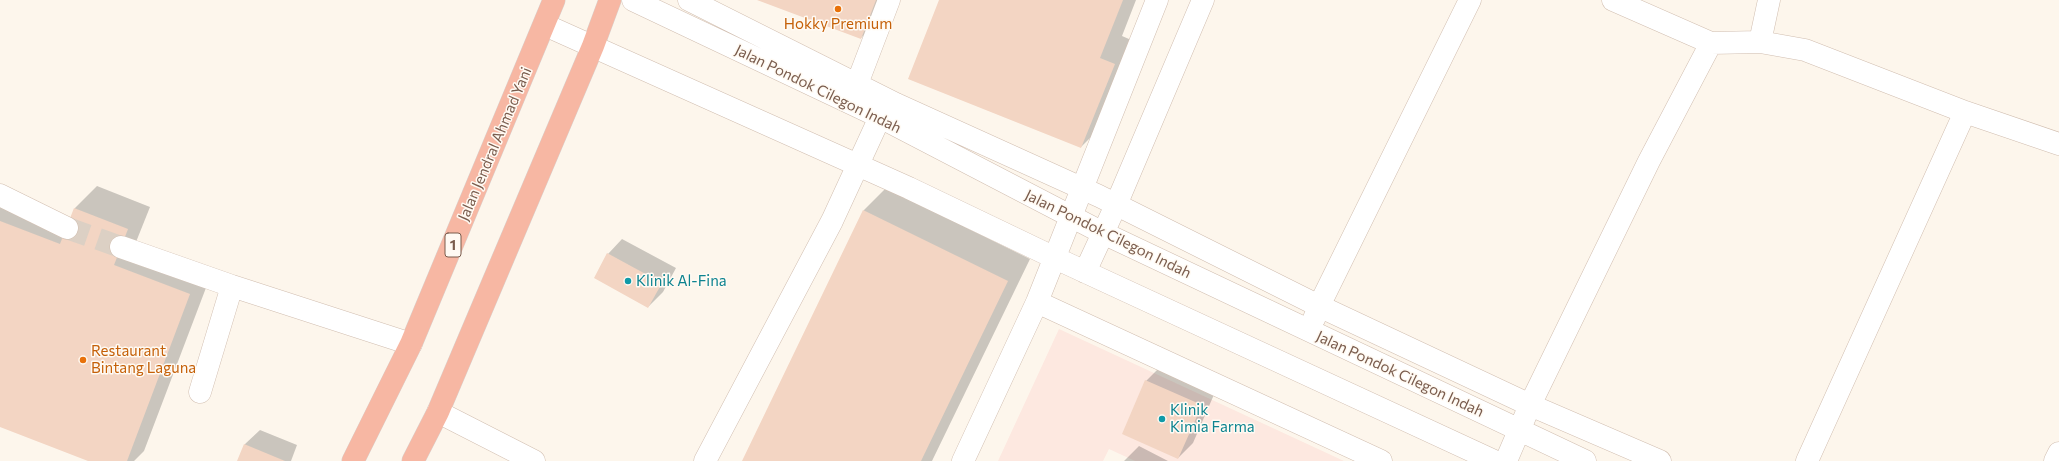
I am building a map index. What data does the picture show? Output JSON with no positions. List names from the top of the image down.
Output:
{
  "streets": {
    "highway": ["Jalan Jendral Ahmad Yani", "1"],
    "street": ["Jalan Pondok Cilegon Indah"]
  },
  "places": [
    "Hokky Premium",
    "Klinik Al-Fina",
    "Restaurant Bintang Laguna",
    "Klinik Kimia Farma"
  ]
}
